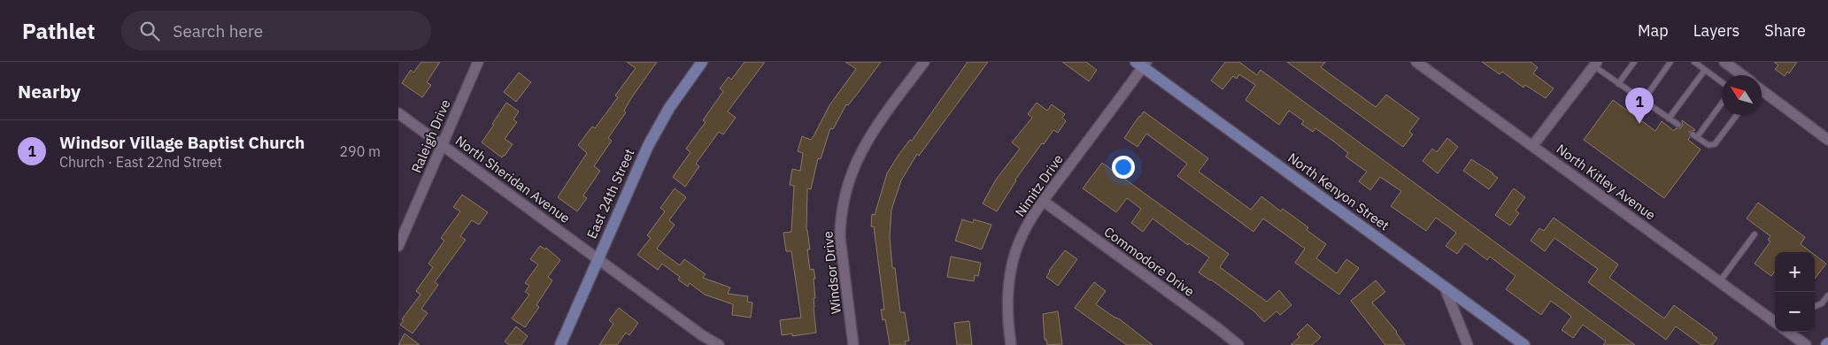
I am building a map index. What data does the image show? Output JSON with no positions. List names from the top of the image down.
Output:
{
  "streets": {
    "street": [
      "Raleigh Drive",
      "North Sheridan Avenue",
      "North Kitley Avenue",
      "Nimitz Drive",
      "North Kenyon Street",
      "East 24th Street",
      "Commodore Drive",
      "Windsor Drive"
    ]
  },
  "crossings": [
    ["Raleigh Drive", "North Sheridan Avenue"],
    ["North Sheridan Avenue", "East 24th Street"],
    ["Nimitz Drive", "North Kenyon Street"],
    ["Nimitz Drive", "Commodore Drive"]
  ],
  "north": "top left",
  "page": {
    "header": "Pathlet",
    "search": "Search here",
    "nav": ["Map", "Layers", "Share"],
    "heading": "Nearby",
    "pins": "1",
    "list": [
      {
        "mark": "1",
        "name": "Windsor Village Baptist Church",
        "note": "Church · East 22nd Street",
        "value": "290 m"
      }
    ],
    "map_buttons": ["+", "−"]
  }
}
